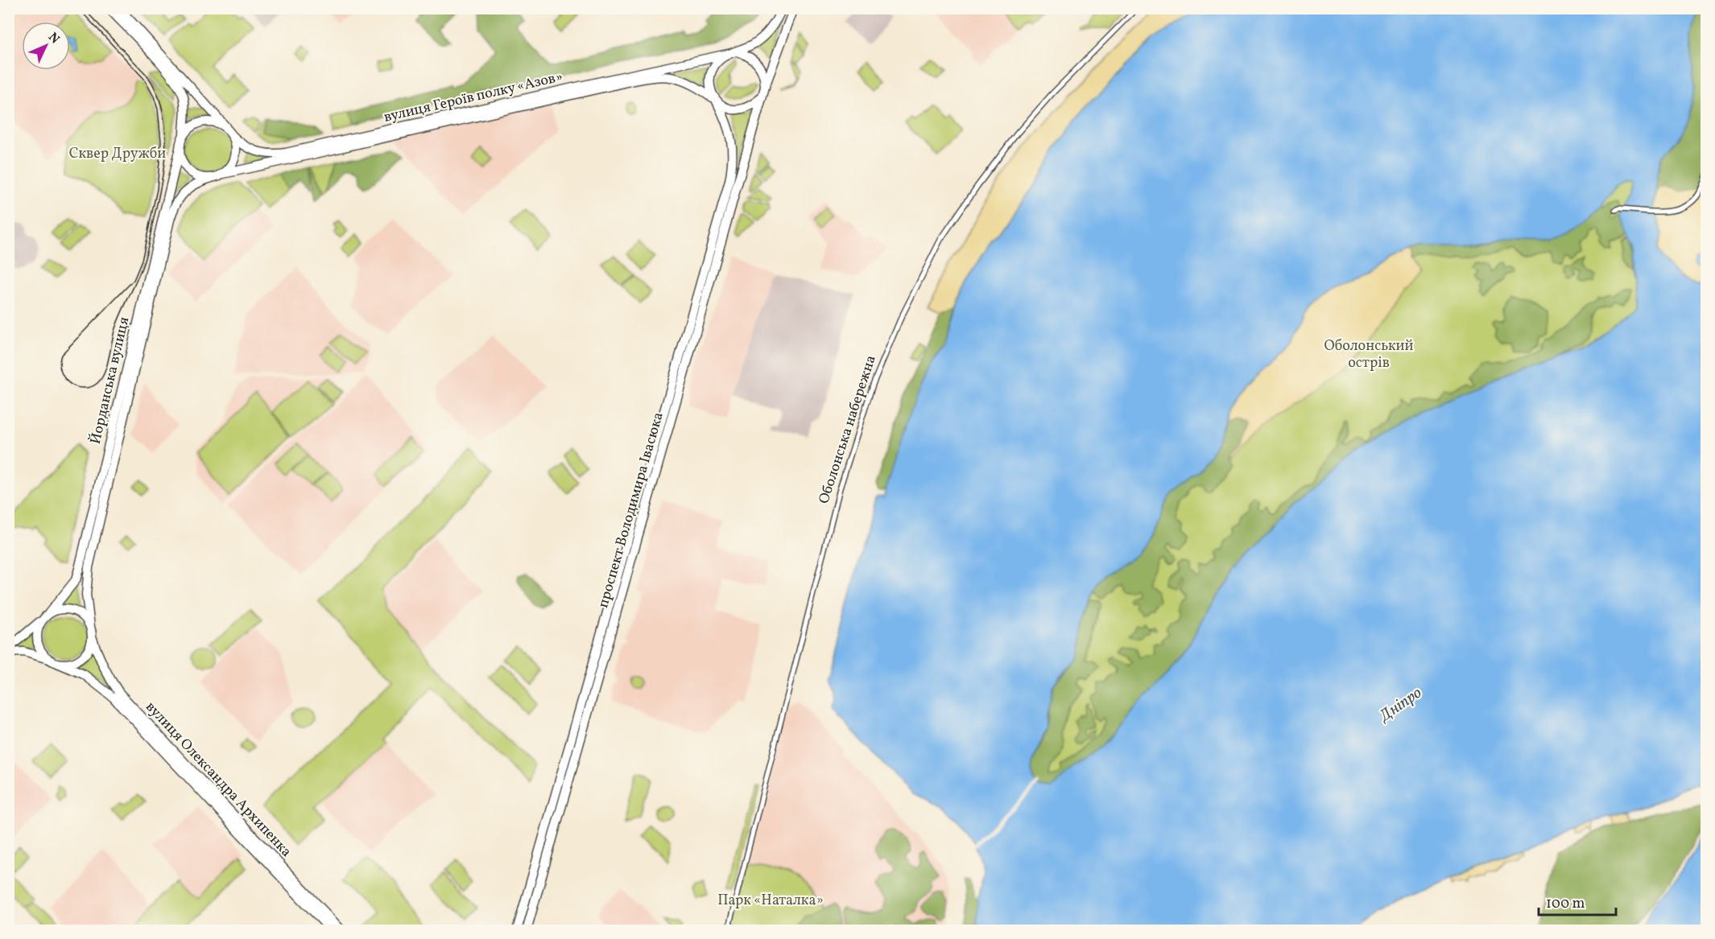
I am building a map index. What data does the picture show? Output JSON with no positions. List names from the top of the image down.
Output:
{
  "streets": {
    "main road": [
      "вулиця Героїв полку «Азов»",
      "Йорданська вулиця",
      "проспект Володимира Івасюка",
      "вулиця Олександра Архипенка"
    ],
    "street": ["Оболонська набережна"]
  },
  "crossings": [
    ["вулиця Героїв полку «Азов»", "Йорданська вулиця"],
    ["вулиця Героїв полку «Азов»", "проспект Володимира Івасюка"],
    ["Йорданська вулиця", "вулиця Олександра Архипенка"]
  ],
  "water": ["Дніпро"],
  "parks": ["Сквер Дружби", "Оболонський острів", "Парк «Наталка»"],
  "scale_bar": "100 m",
  "north": "top right"
}
